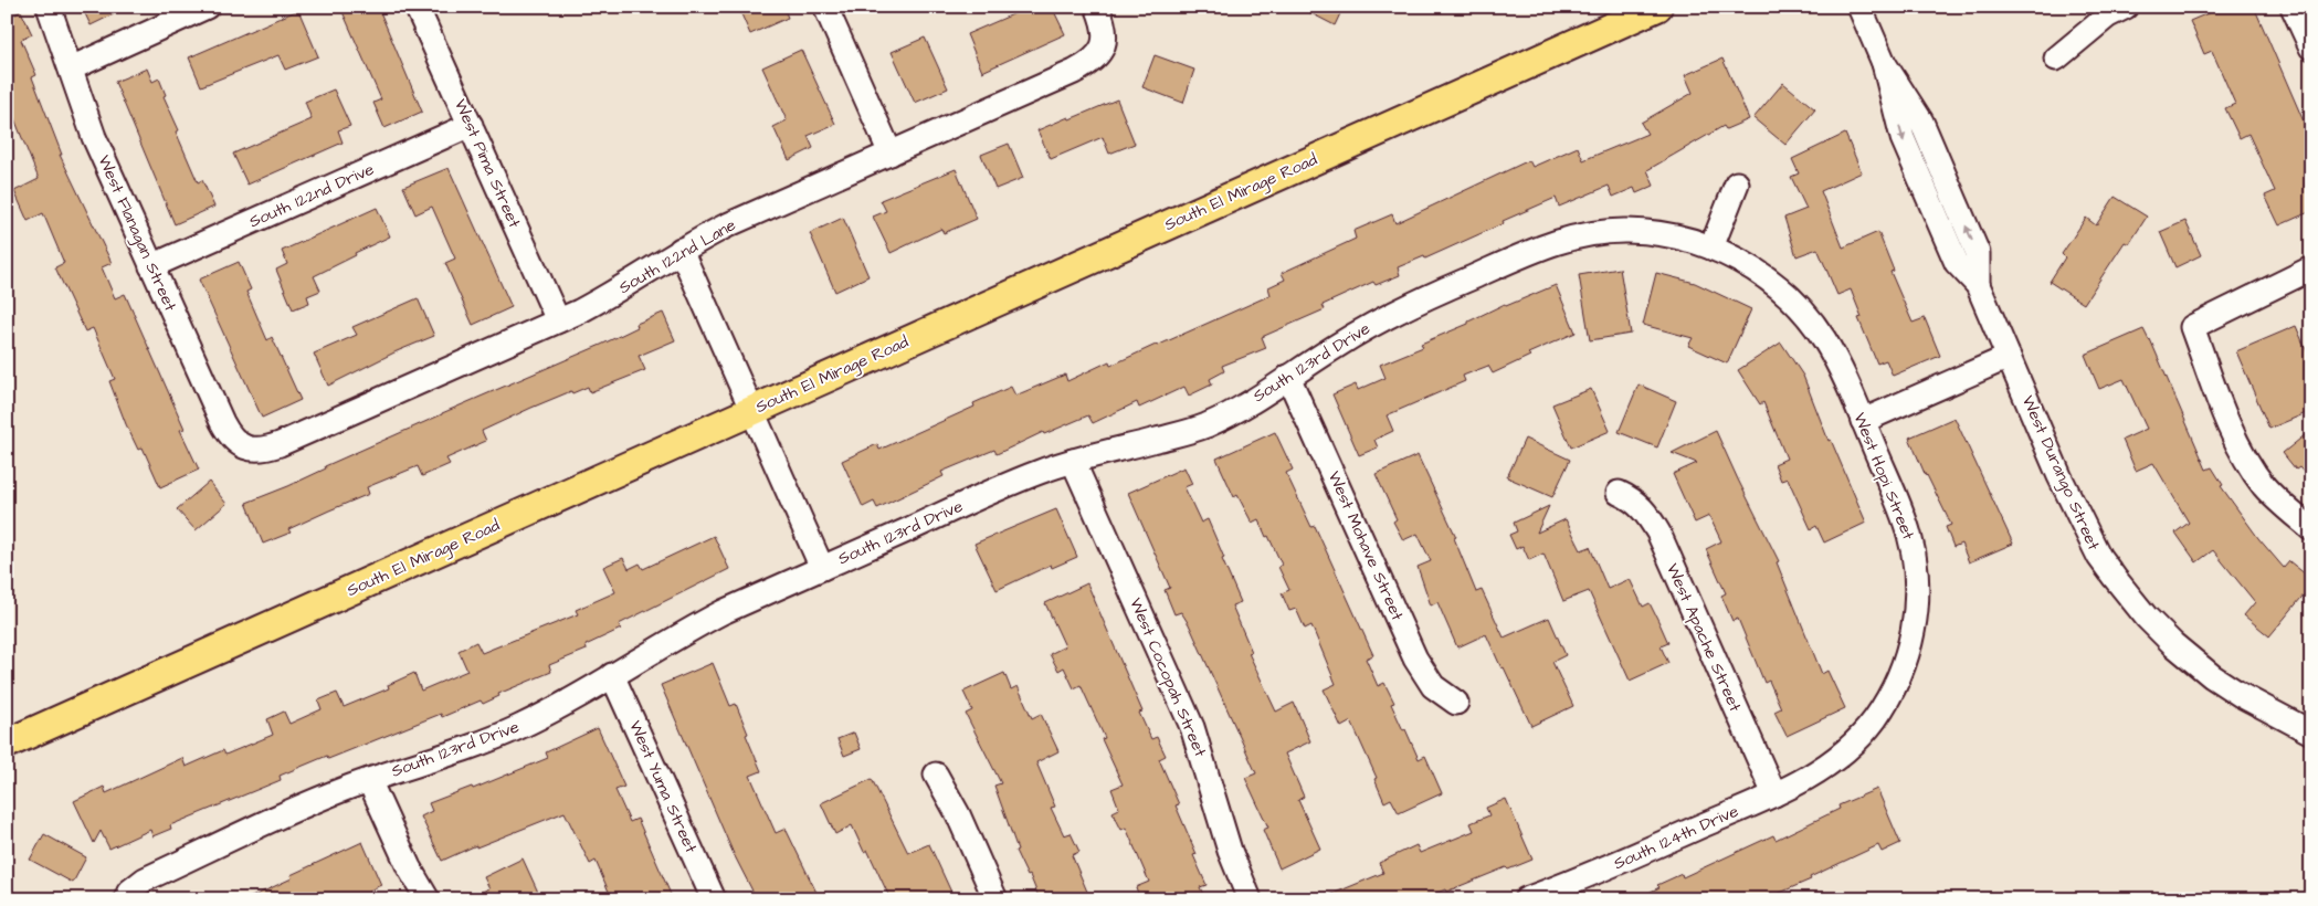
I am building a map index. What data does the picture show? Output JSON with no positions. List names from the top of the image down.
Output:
{
  "streets": {
    "main road": ["South El Mirage Road"],
    "street": [
      "West Pima Street",
      "South 122nd Drive",
      "West Flanagan Street",
      "South 122nd Lane",
      "South 123rd Drive",
      "West Durango Street",
      "West Hopi Street",
      "West Mohave Street",
      "West Apache Street",
      "West Cocopah Street",
      "West Yuma Street",
      "South 124th Drive"
    ]
  },
  "crossings": [
    ["West Pima Street", "South 122nd Drive"],
    ["West Pima Street", "South 122nd Lane"],
    ["South 122nd Drive", "West Flanagan Street"],
    ["West Flanagan Street", "South 122nd Lane"],
    ["South 123rd Drive", "West Hopi Street"],
    ["South 123rd Drive", "West Mohave Street"],
    ["South 123rd Drive", "West Cocopah Street"],
    ["South 123rd Drive", "West Yuma Street"],
    ["West Hopi Street", "South 124th Drive"],
    ["West Apache Street", "South 124th Drive"]
  ]
}
